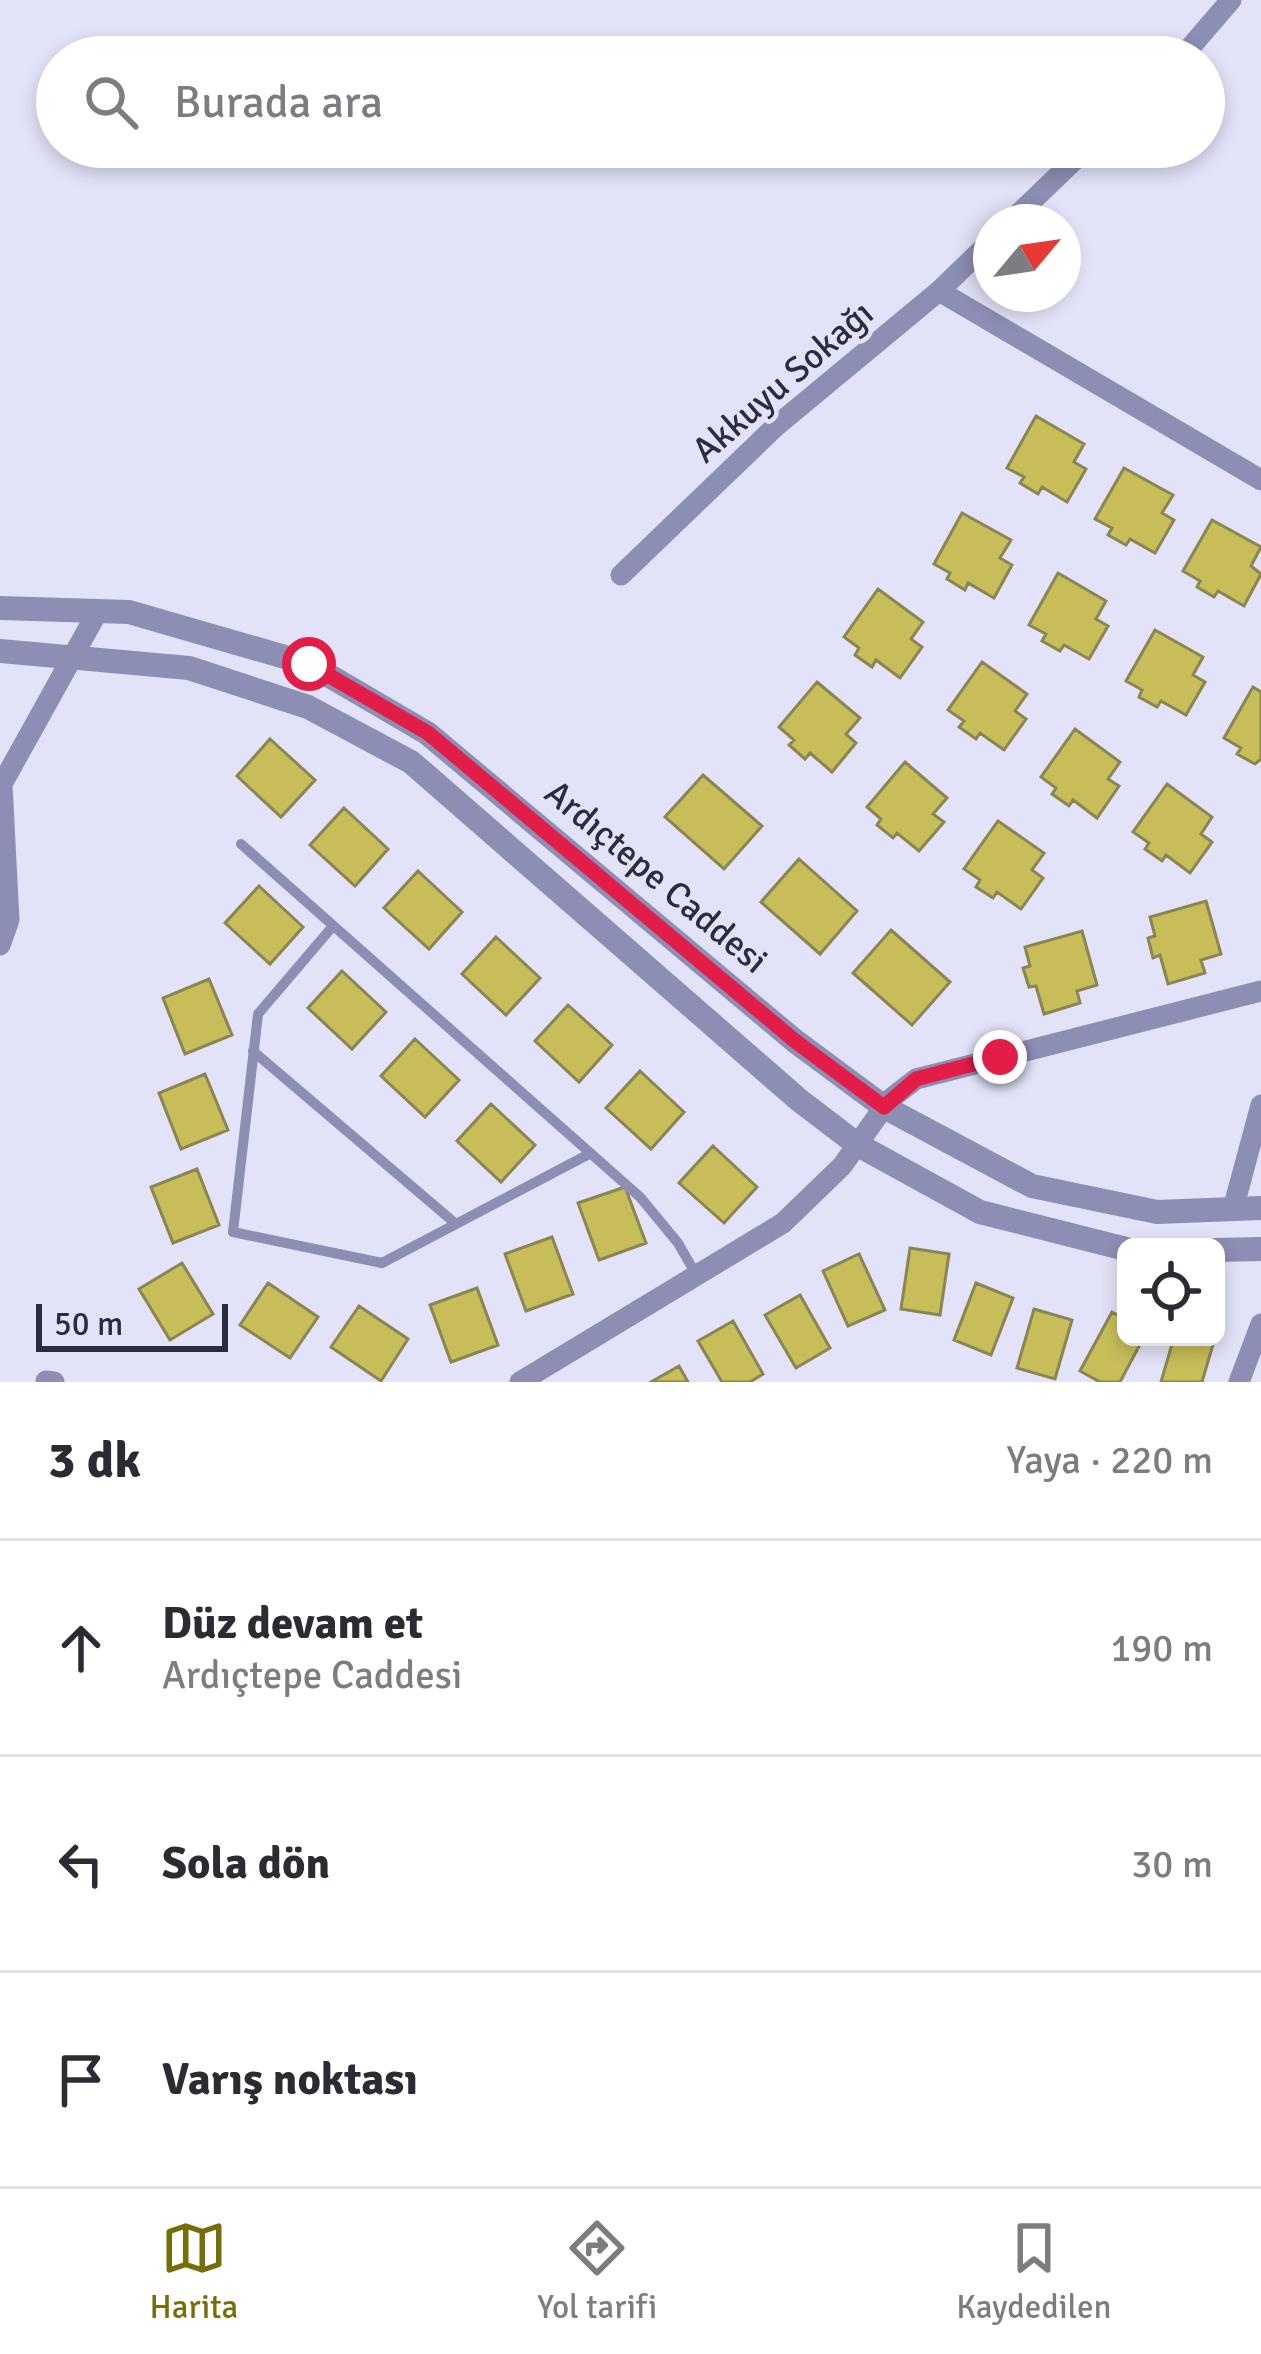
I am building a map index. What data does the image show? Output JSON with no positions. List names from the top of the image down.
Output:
{
  "streets": {
    "street": ["Akkuyu Sokağı", "Ardıçtepe Caddesi"]
  },
  "scale_bar": "50 m",
  "north": "top right",
  "page": {
    "search": "Burada ara",
    "scale": "50 m",
    "heading": ["3 dk", "Yaya · 220 m"],
    "list": [
      ["Düz devam et", "Ardıçtepe Caddesi", "190 m"],
      ["Sola dön", "30 m"],
      "Varış noktası"
    ],
    "nav": ["Harita", "Yol tarifi", "Kaydedilen"]
  }
}
